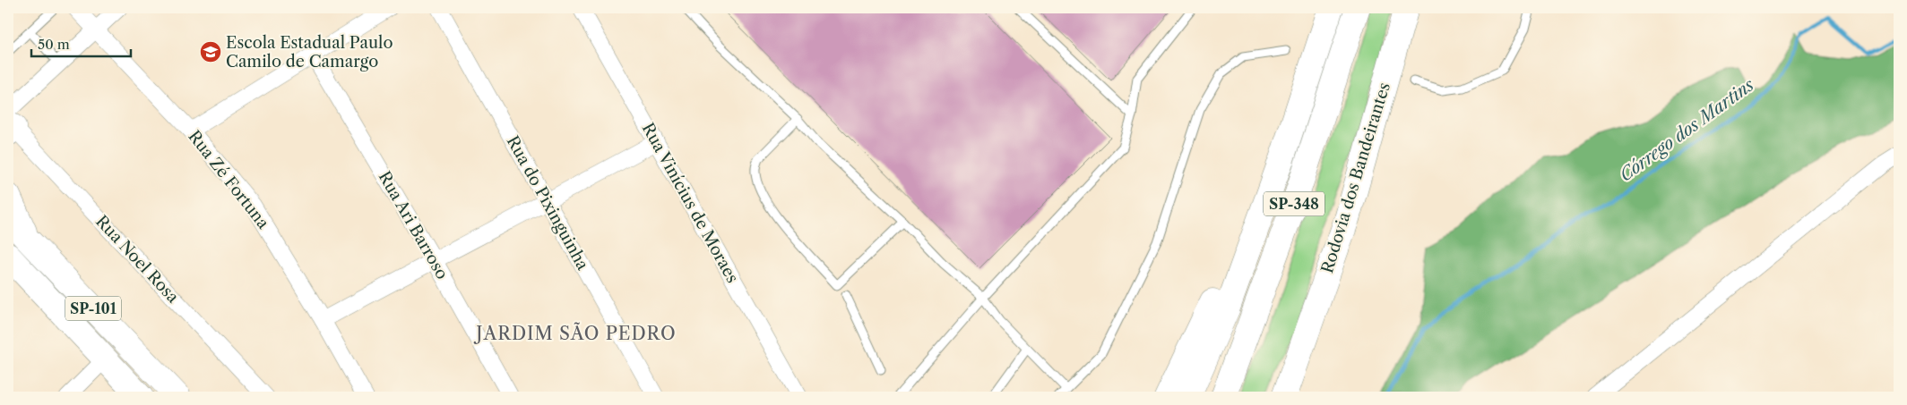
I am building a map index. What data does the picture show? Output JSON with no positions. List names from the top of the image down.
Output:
{
  "streets": {
    "highway": ["Rodovia dos Bandeirantes", "SP-348", "SP-101"],
    "street": [
      "Rua Zé Fortuna",
      "Rua do Pixinguinha",
      "Rua Vinícius de Moraes",
      "Rua Ari Barroso",
      "Rua Noel Rosa"
    ]
  },
  "districts": ["JARDIM SÃO PEDRO"],
  "water": ["Córrego dos Martins"],
  "places": {
    "school or university": ["Escola Estadual Paulo Camilo de Camargo"]
  },
  "scale_bar": "50 m"
}
